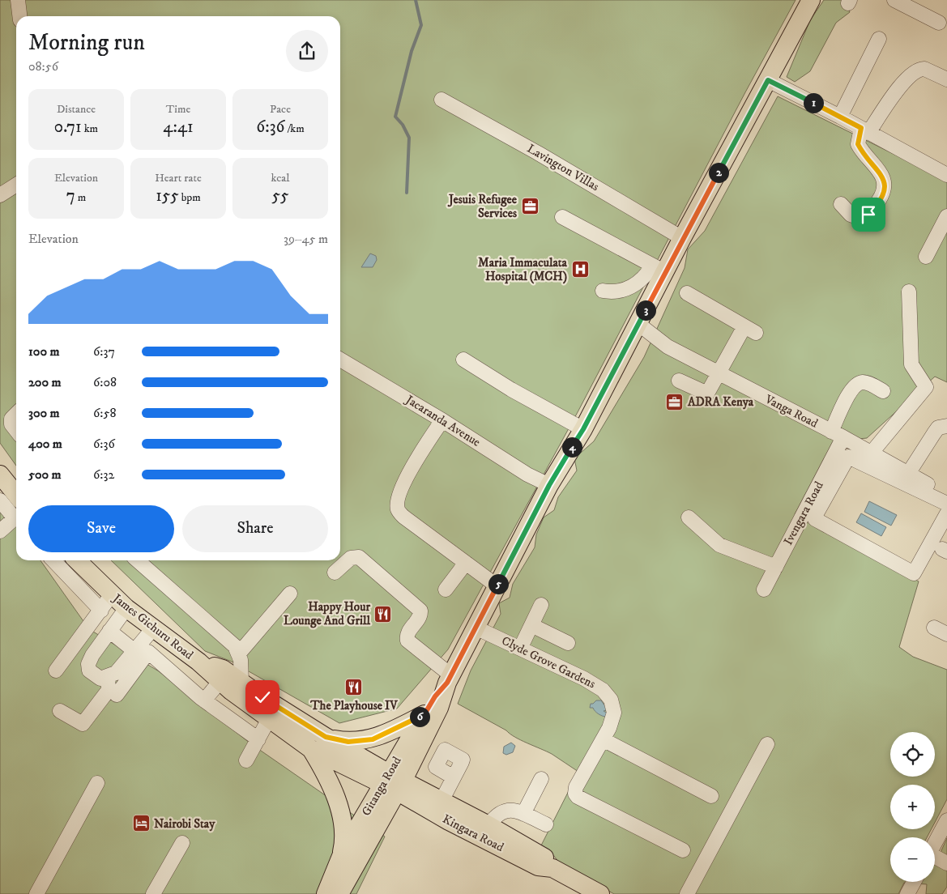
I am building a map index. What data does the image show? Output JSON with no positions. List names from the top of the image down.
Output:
{
  "streets": {
    "main road": ["James Gichuru Road", "Gitanga Road", "Kingara Road"],
    "street": [
      "Lavington Villas",
      "Vanga Road",
      "Jacaranda Avenue",
      "Ivengara Road",
      "Clyde Grove Gardens"
    ]
  },
  "crossings": [
    ["Lavington Villas", "Gitanga Road"],
    ["Vanga Road", "Ivengara Road"],
    ["Vanga Road", "Gitanga Road"],
    ["Jacaranda Avenue", "Gitanga Road"],
    ["James Gichuru Road", "Gitanga Road"],
    ["James Gichuru Road", "Kingara Road"],
    ["Clyde Grove Gardens", "Gitanga Road"],
    ["Gitanga Road", "Kingara Road"]
  ],
  "places": {
    "office": ["Jesuis Refugee Services", "ADRA Kenya"],
    "hospital": ["Maria Immaculata Hospital (MCH)"],
    "restaurant": ["Happy Hour Lounge And Grill", "The Playhouse IV"],
    "hotel": ["Nairobi Stay"]
  },
  "page": {
    "heading": ["Morning run", "08:56"],
    "stats": [
      ["Distance", "0.71 km"],
      ["Time", "4:41"],
      ["Pace", "6:36 /km"],
      ["Elevation", "7 m"],
      ["Heart rate", "155 bpm"],
      ["kcal", "55"]
    ],
    "pins": [
      "1",
      "2",
      "3",
      "4",
      "5",
      "6"
    ],
    "chart": ["Elevation", "39–45 m"],
    "list": [
      {
        "name": "100 m",
        "note": "6:37"
      },
      {
        "name": "200 m",
        "note": "6:08"
      },
      {
        "name": "300 m",
        "note": "6:58"
      },
      {
        "name": "400 m",
        "note": "6:36"
      },
      {
        "name": "500 m",
        "note": "6:32"
      }
    ],
    "buttons": ["Save", "Share"],
    "map_buttons": ["+", "−"]
  }
}
